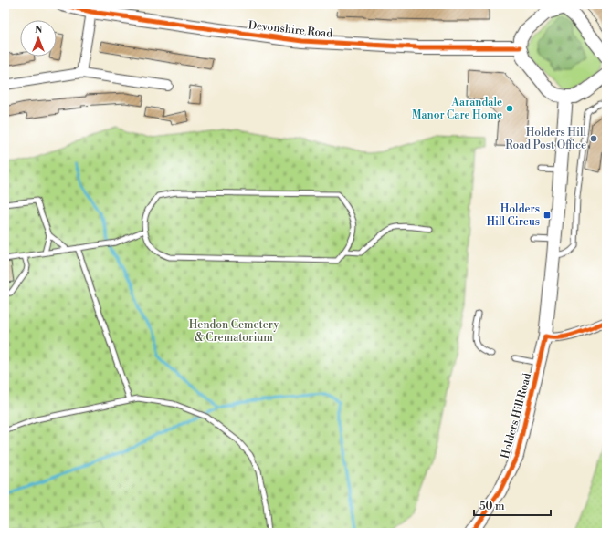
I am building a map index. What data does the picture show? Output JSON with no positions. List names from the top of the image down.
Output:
{
  "streets": {
    "main road": ["Devonshire Road", "Holders Hill Road"]
  },
  "parks": ["Hendon Cemetery & Crematorium"],
  "places": {
    "other": ["Aarandale Manor Care Home", "Holders Hill Road Post Office"],
    "transit": ["Holders Hill Circus"]
  },
  "scale_bar": "50 m",
  "north": "top"
}
